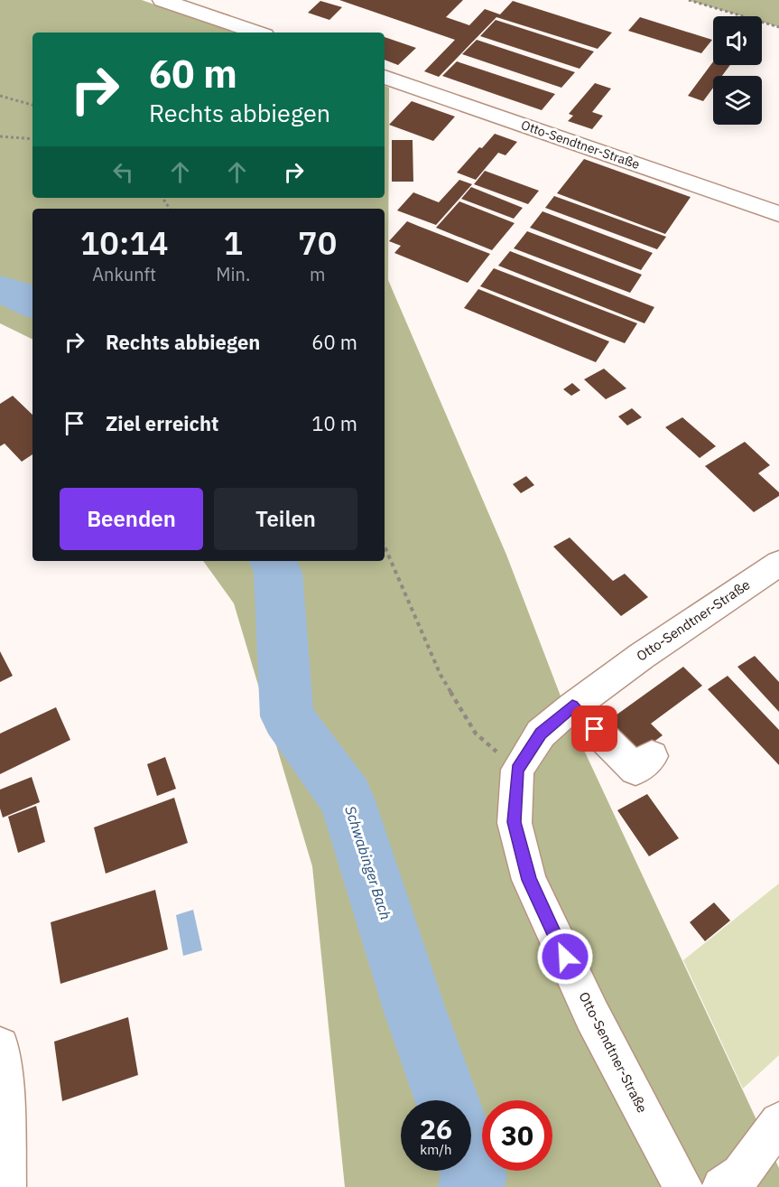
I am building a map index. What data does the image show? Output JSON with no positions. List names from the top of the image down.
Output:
{
  "streets": {
    "street": ["Otto-Sendtner-Straße"]
  },
  "water": ["Schwabinger Bach"],
  "page": {
    "turn": ["60 m", "Rechts abbiegen"],
    "eta": [
      "10:14",
      "Ankunft",
      "1",
      "Min.",
      "70",
      "m"
    ],
    "list": [
      {
        "name": "Rechts abbiegen",
        "value": "60 m"
      },
      {
        "name": "Ziel erreicht",
        "value": "10 m"
      }
    ],
    "buttons": ["Beenden", "Teilen"],
    "speed": "26 km/h",
    "limit": "30"
  }
}
